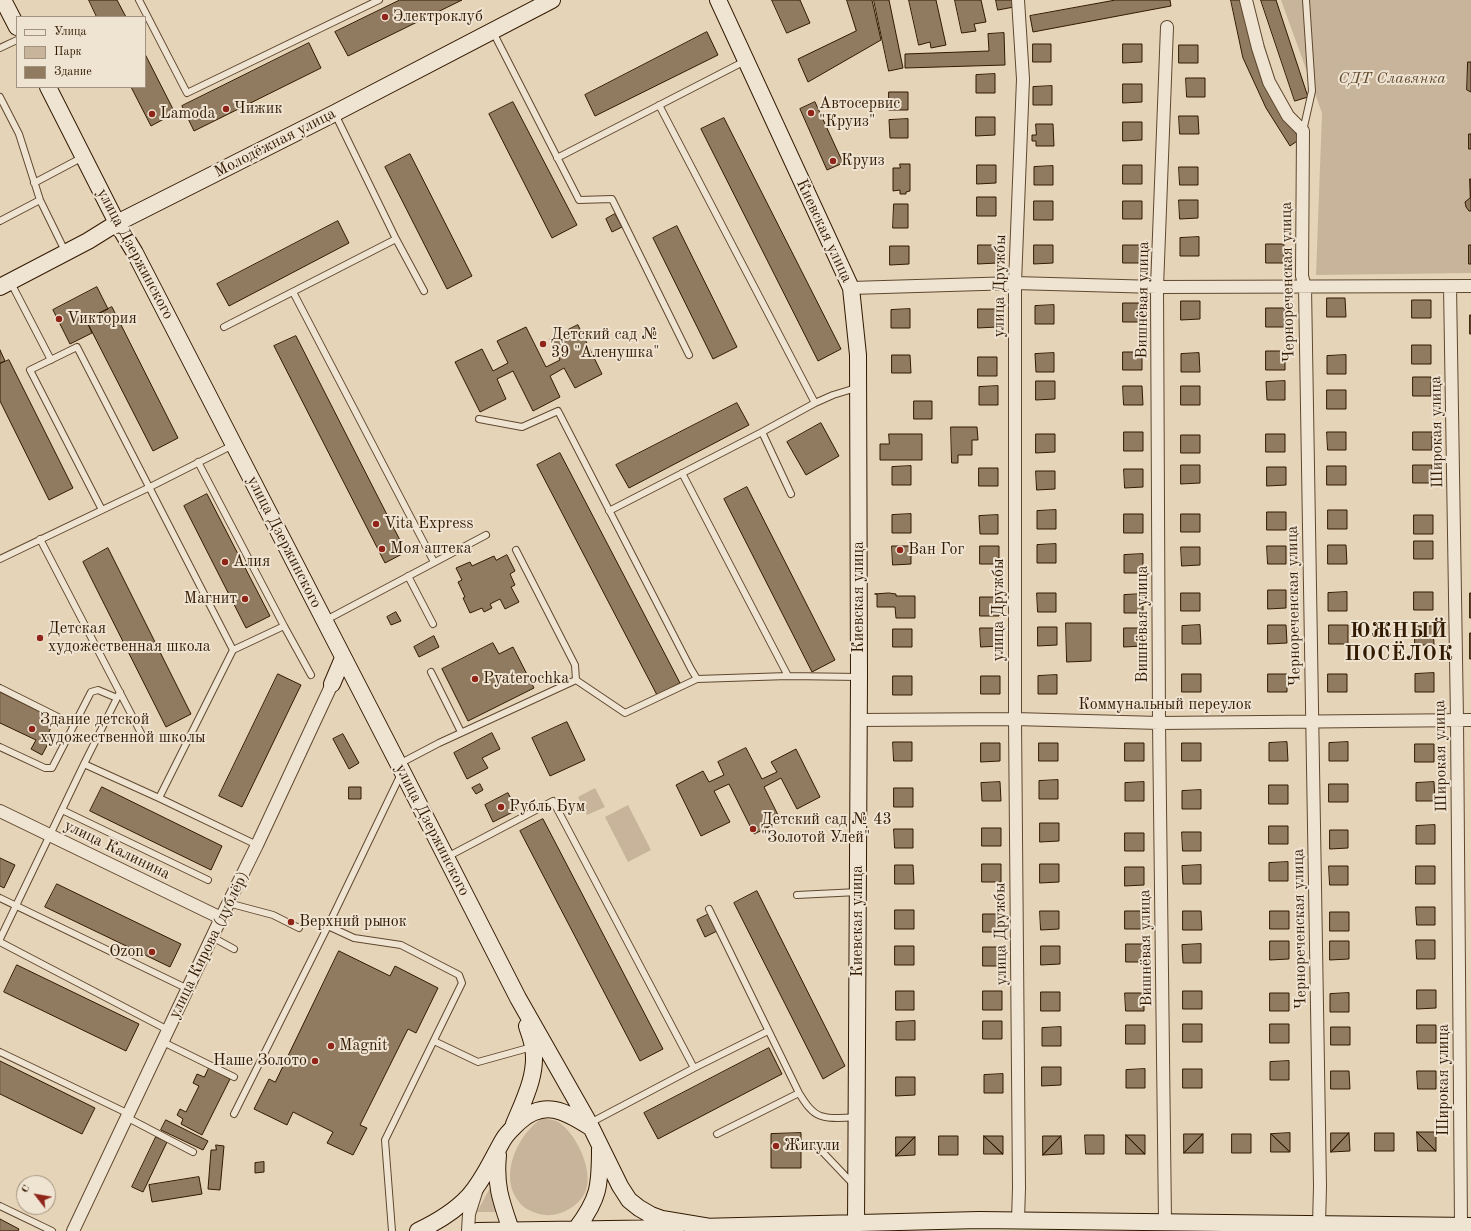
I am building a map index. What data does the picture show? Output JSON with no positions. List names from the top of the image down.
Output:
{
  "streets": {
    "main road": [
      "Молодёжная улица",
      "Киевская улица",
      "улица Дзержинского",
      "улица Кирова (дублёр)"
    ],
    "street": [
      "Чернореченская улица",
      "улица Дружбы",
      "Вишнёвая улица",
      "Широкая улица",
      "Коммунальный переулок",
      "улица Калинина"
    ]
  },
  "crossings": [
    ["Молодёжная улица", "улица Дзержинского"],
    ["Киевская улица", "Коммунальный переулок"],
    ["улица Дзержинского", "улица Кирова (дублёр)"],
    ["Чернореченская улица", "Коммунальный переулок"],
    ["улица Дружбы", "Коммунальный переулок"],
    ["Вишнёвая улица", "Коммунальный переулок"],
    ["Широкая улица", "Коммунальный переулок"],
    ["улица Калинина", "улица Кирова (дублёр)"]
  ],
  "districts": ["ЮЖНЫЙ ПОСЁЛОК"],
  "parks": ["СДТ Славянка"],
  "places": [
    "Электроклуб",
    "Чижик",
    "Автосервис \"Круиз\"",
    "Lamoda",
    "Круиз",
    "Vиктория",
    "Детский сад № 39 \"Аленушка\"",
    "Vita Express",
    "Моя аптека",
    "Ван Гог",
    "Алия",
    "Магнит",
    "Детская художественная школа",
    "Pyaterochka",
    "Здание детской художественной школы",
    "Рубль Бум",
    "Детский сад № 43 \"Золотой Улей\"",
    "Верхний рынок",
    "Ozon",
    "Magnit",
    "Наше Золото",
    "Жигули"
  ],
  "legend": ["Улица", "Парк", "Здание"],
  "north": "top left"
}
